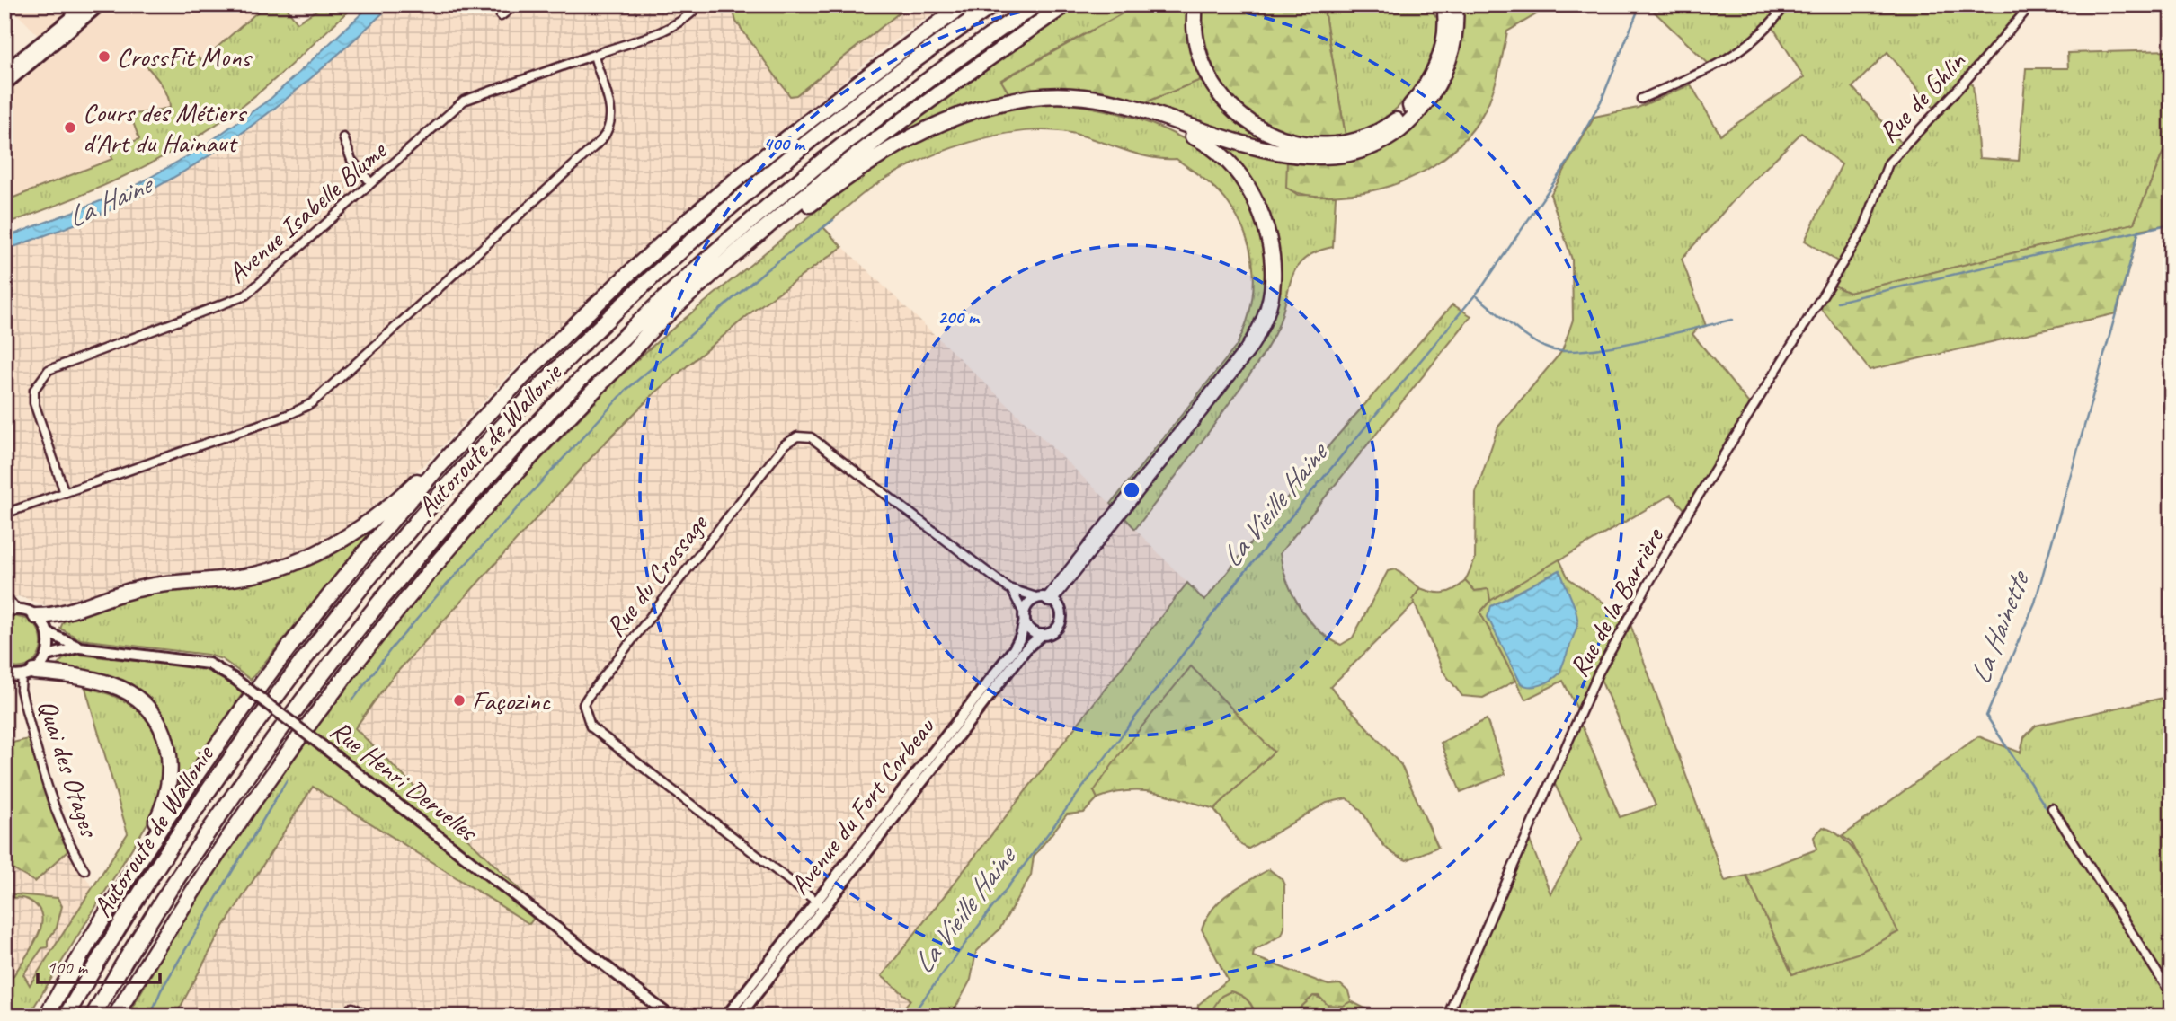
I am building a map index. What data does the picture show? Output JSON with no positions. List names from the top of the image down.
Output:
{
  "streets": {
    "highway": ["Autoroute de Wallonie"],
    "street": [
      "Rue de Ghlin",
      "Avenue Isabelle Blume",
      "Rue du Crossage",
      "Rue de la Barrière",
      "Quai des Otages",
      "Rue Henri Deruelles",
      "Avenue du Fort Corbeau"
    ]
  },
  "crossings": [
    ["Rue de Ghlin", "Rue de la Barrière"],
    ["Rue du Crossage", "Avenue du Fort Corbeau"]
  ],
  "water": ["La Haine", "La Vieille Haine", "La Hainette"],
  "places": ["CrossFit Mons", "Cours des Métiers d'Art du Hainaut", "Façozinc"],
  "scale_bar": "100 m",
  "rings": ["400 m", "200 m"]
}
